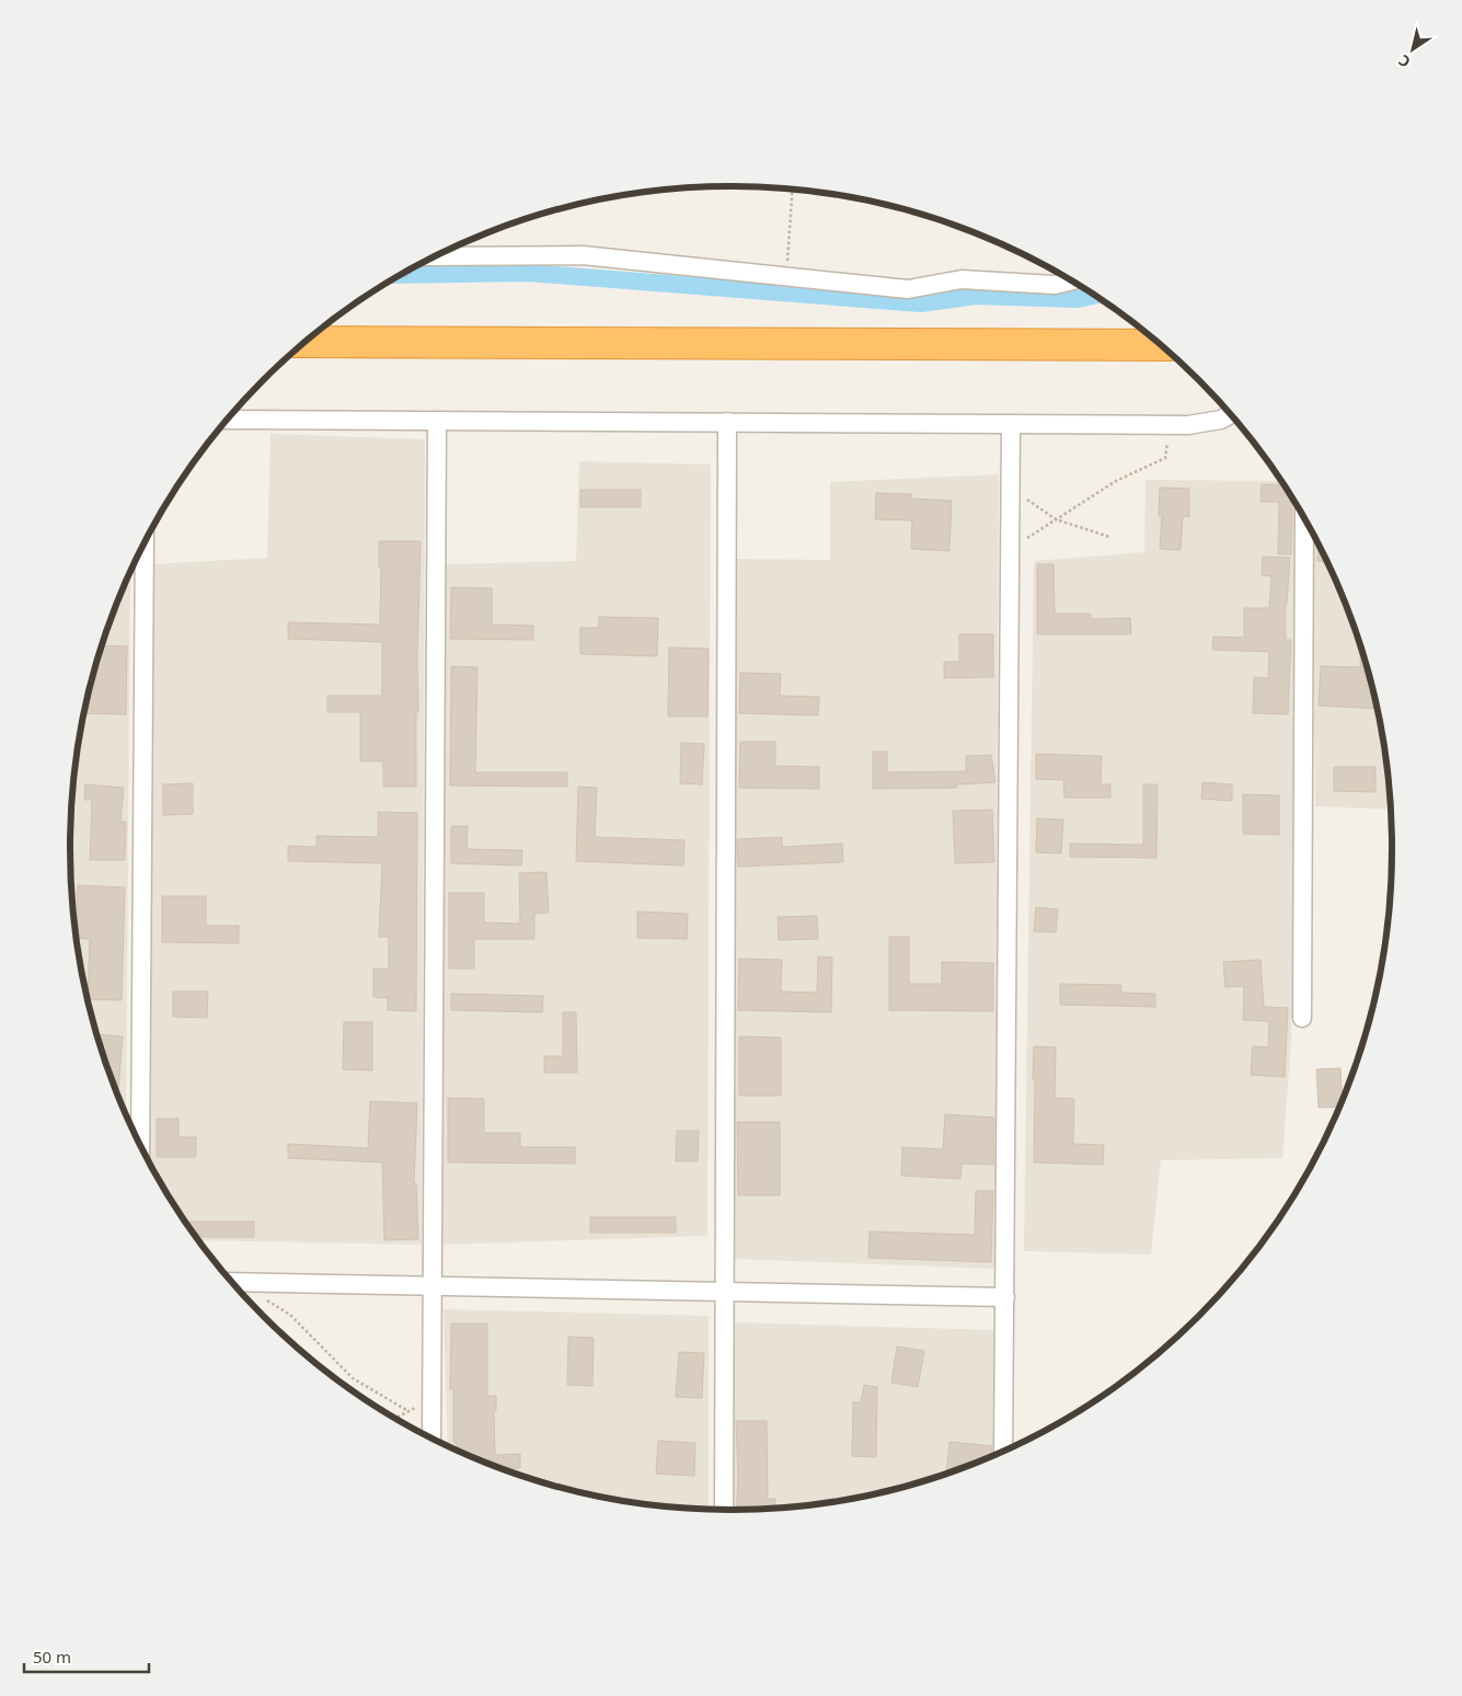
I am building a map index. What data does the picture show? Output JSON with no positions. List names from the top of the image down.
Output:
{
  "scale_bar": "50 m",
  "north": "bottom left"
}
